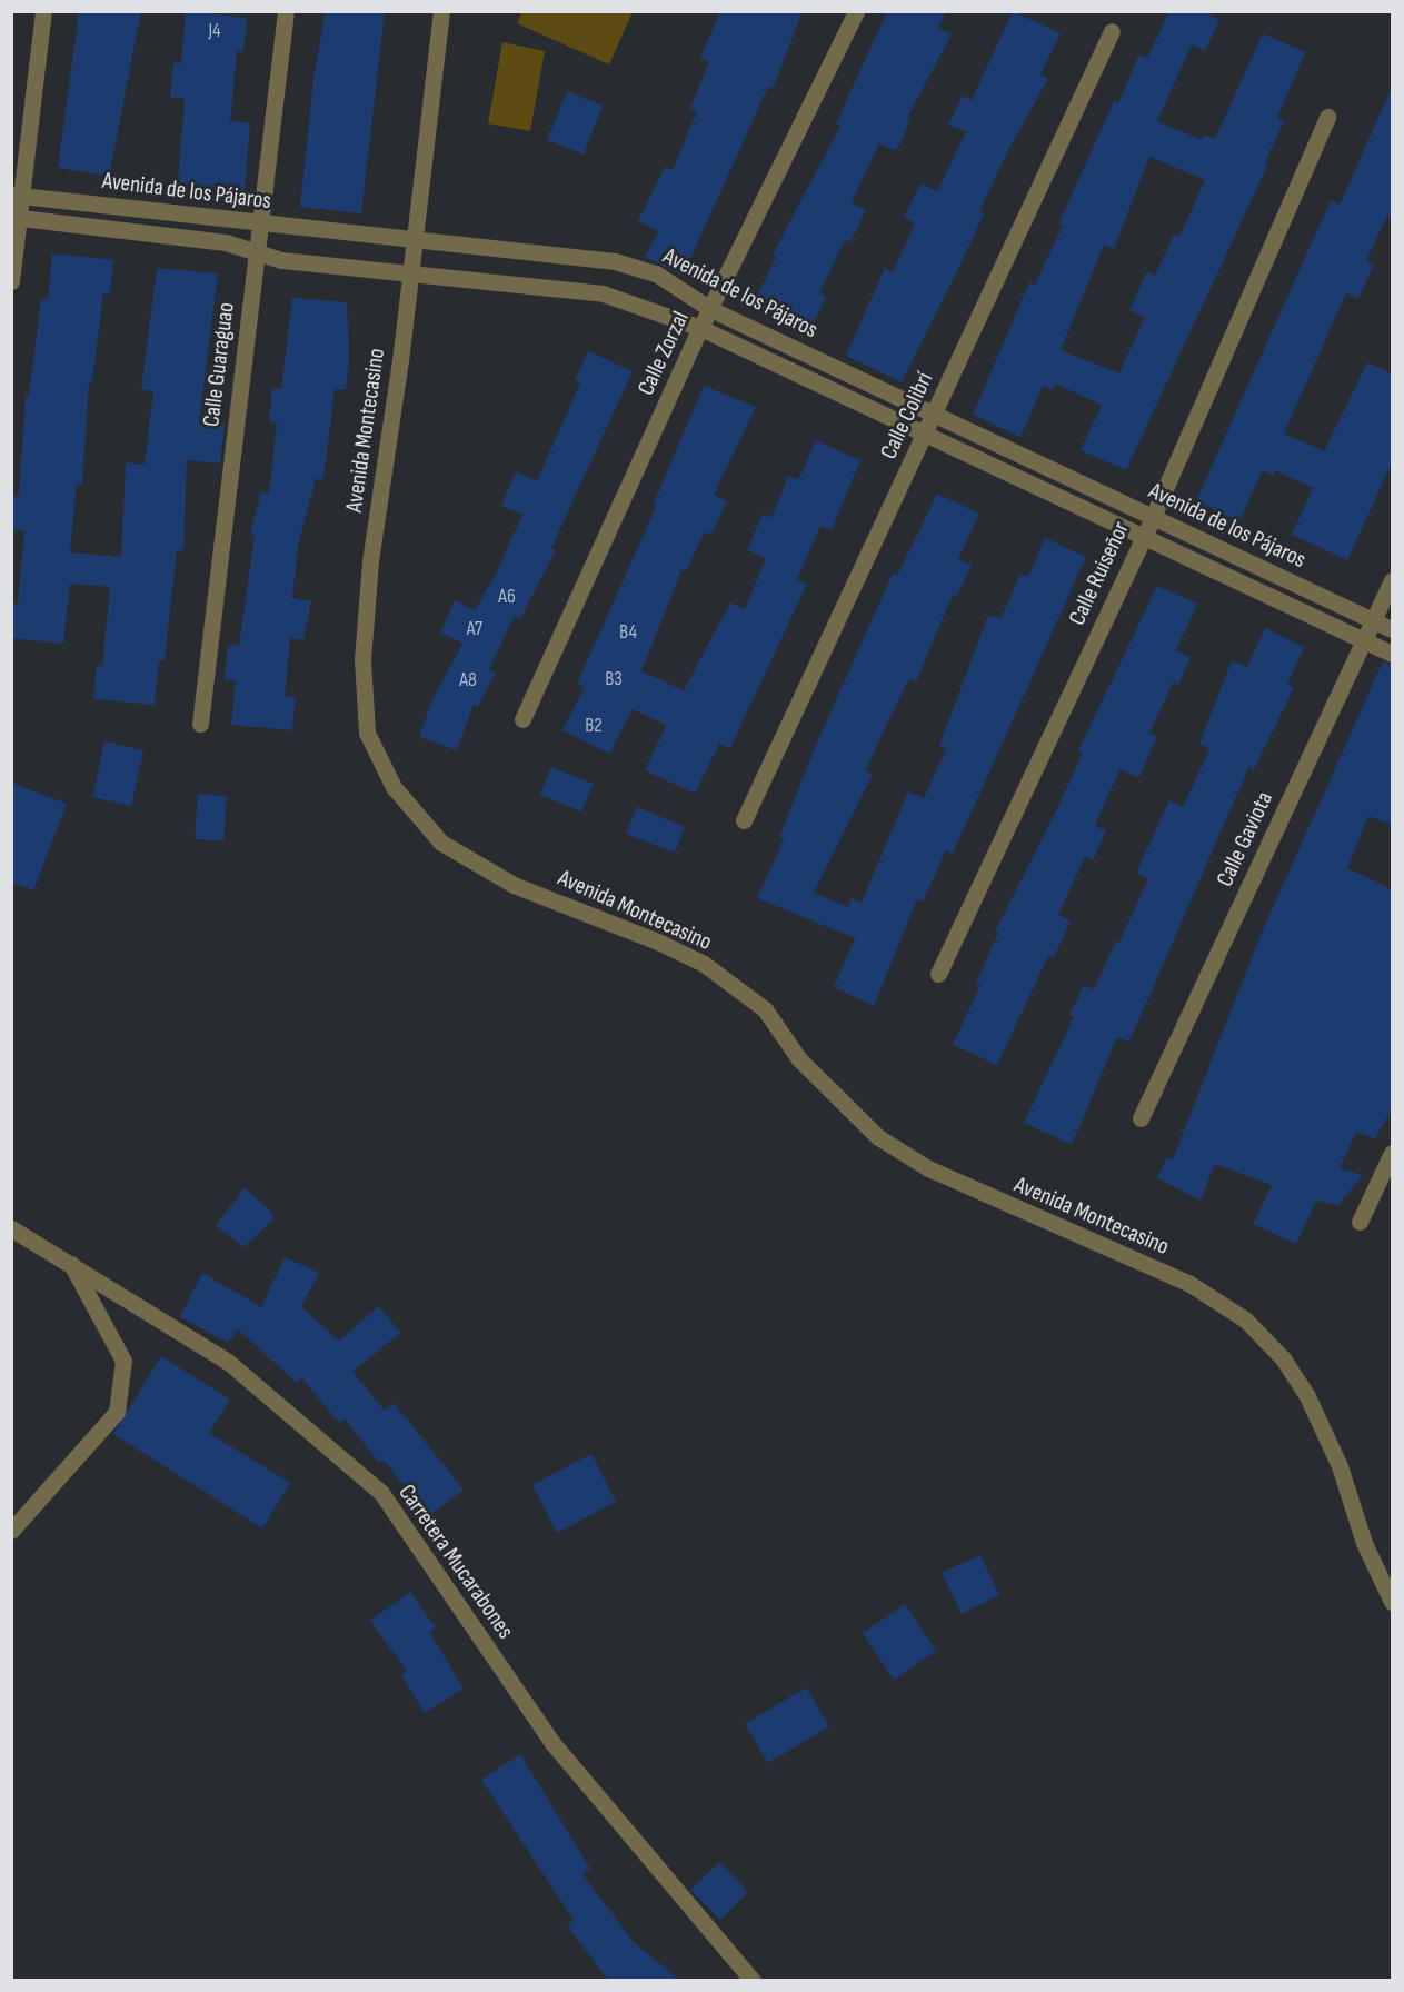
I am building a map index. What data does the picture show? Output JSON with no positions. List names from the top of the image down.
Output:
{
  "streets": {
    "street": [
      "Avenida de los Pájaros",
      "Calle Zorzal",
      "Calle Guaraguao",
      "Calle Colibrí",
      "Avenida Montecasino",
      "Calle Ruiseñor",
      "Calle Gaviota",
      "Carretera Mucarabones"
    ]
  },
  "crossings": [
    ["Avenida de los Pájaros", "Calle Zorzal"],
    ["Avenida de los Pájaros", "Calle Guaraguao"],
    ["Avenida de los Pájaros", "Calle Colibrí"],
    ["Avenida de los Pájaros", "Avenida Montecasino"],
    ["Avenida de los Pájaros", "Calle Ruiseñor"],
    ["Avenida de los Pájaros", "Calle Gaviota"]
  ],
  "house_numbers": [
    "J4",
    "A6",
    "A7",
    "B4",
    "B3",
    "A8",
    "B2"
  ]
}
